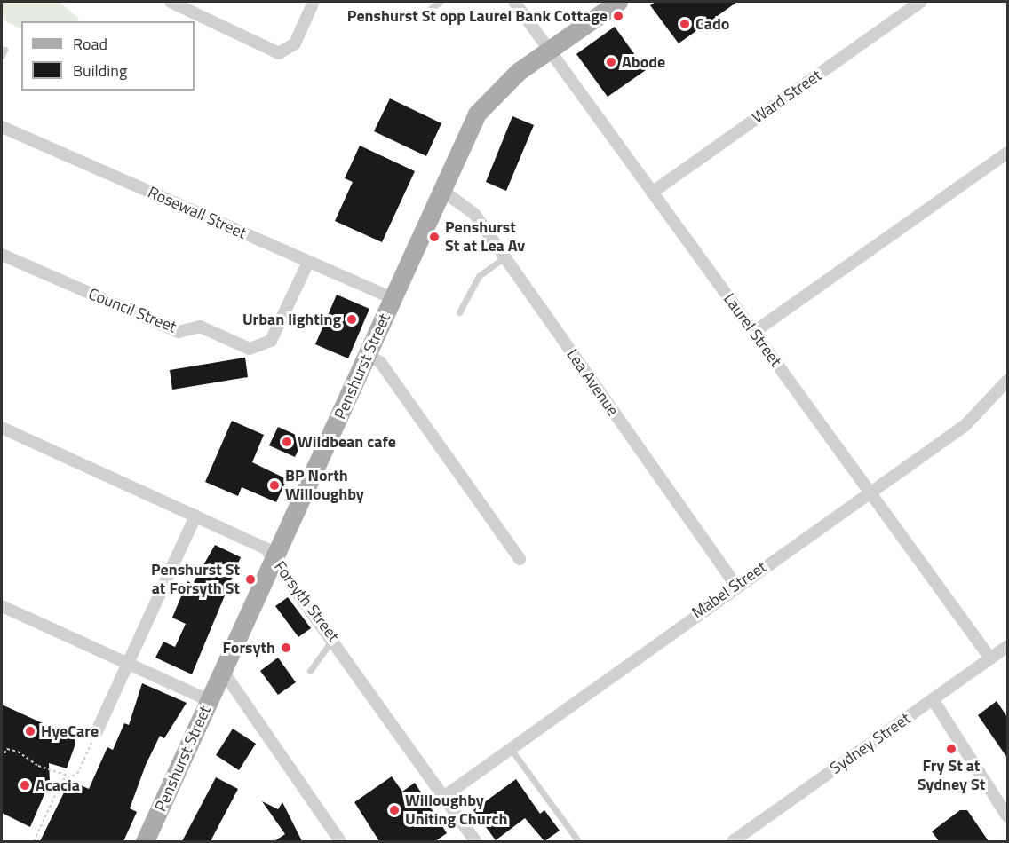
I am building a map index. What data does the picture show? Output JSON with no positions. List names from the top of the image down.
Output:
{
  "streets": {
    "main road": ["Penshurst Street"],
    "street": [
      "Ward Street",
      "Rosewall Street",
      "Council Street",
      "Laurel Street",
      "Lea Avenue",
      "Mabel Street",
      "Forsyth Street",
      "Sydney Street"
    ]
  },
  "crossings": [
    ["Ward Street", "Laurel Street"],
    ["Rosewall Street", "Council Street"],
    ["Rosewall Street", "Penshurst Street"],
    ["Laurel Street", "Penshurst Street"],
    ["Laurel Street", "Mabel Street"],
    ["Laurel Street", "Sydney Street"],
    ["Penshurst Street", "Lea Avenue"],
    ["Penshurst Street", "Forsyth Street"],
    ["Lea Avenue", "Mabel Street"],
    ["Mabel Street", "Forsyth Street"]
  ],
  "places": [
    "Penshurst St opp Laurel Bank Cottage",
    "Cado",
    "Abode",
    "Penshurst St at Lea Av",
    "Urban lighting",
    "Wildbean cafe",
    "BP North Willoughby",
    "Penshurst St at Forsyth St",
    "Forsyth",
    "HyeCare",
    "Fry St at Sydney St",
    "Acacia",
    "Willoughby Uniting Church"
  ],
  "legend": ["Road", "Building"]
}
